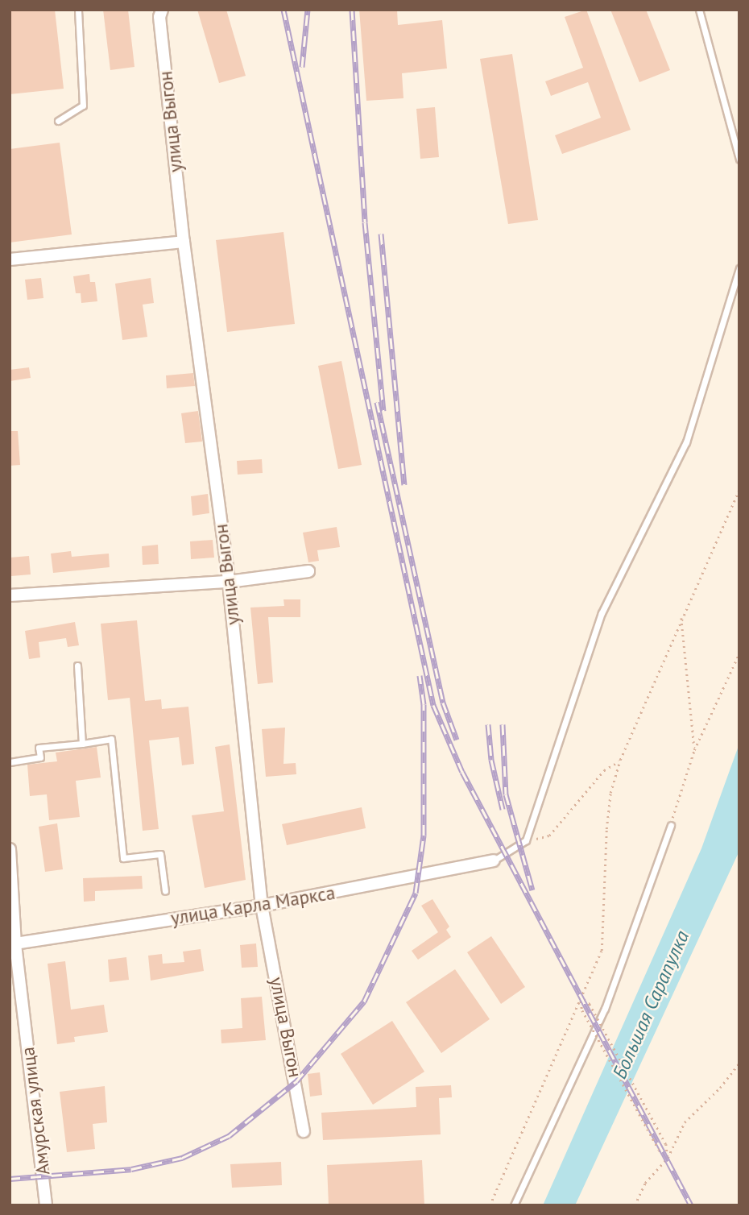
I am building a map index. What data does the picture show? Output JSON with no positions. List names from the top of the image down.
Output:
{
  "streets": {
    "street": ["улица Выгон", "улица Карла Маркса", "Амурская улица"]
  },
  "crossings": [
    ["улица Выгон", "улица Карла Маркса"],
    ["улица Карла Маркса", "Амурская улица"]
  ],
  "water": ["Большая Сарапулка"]
}
